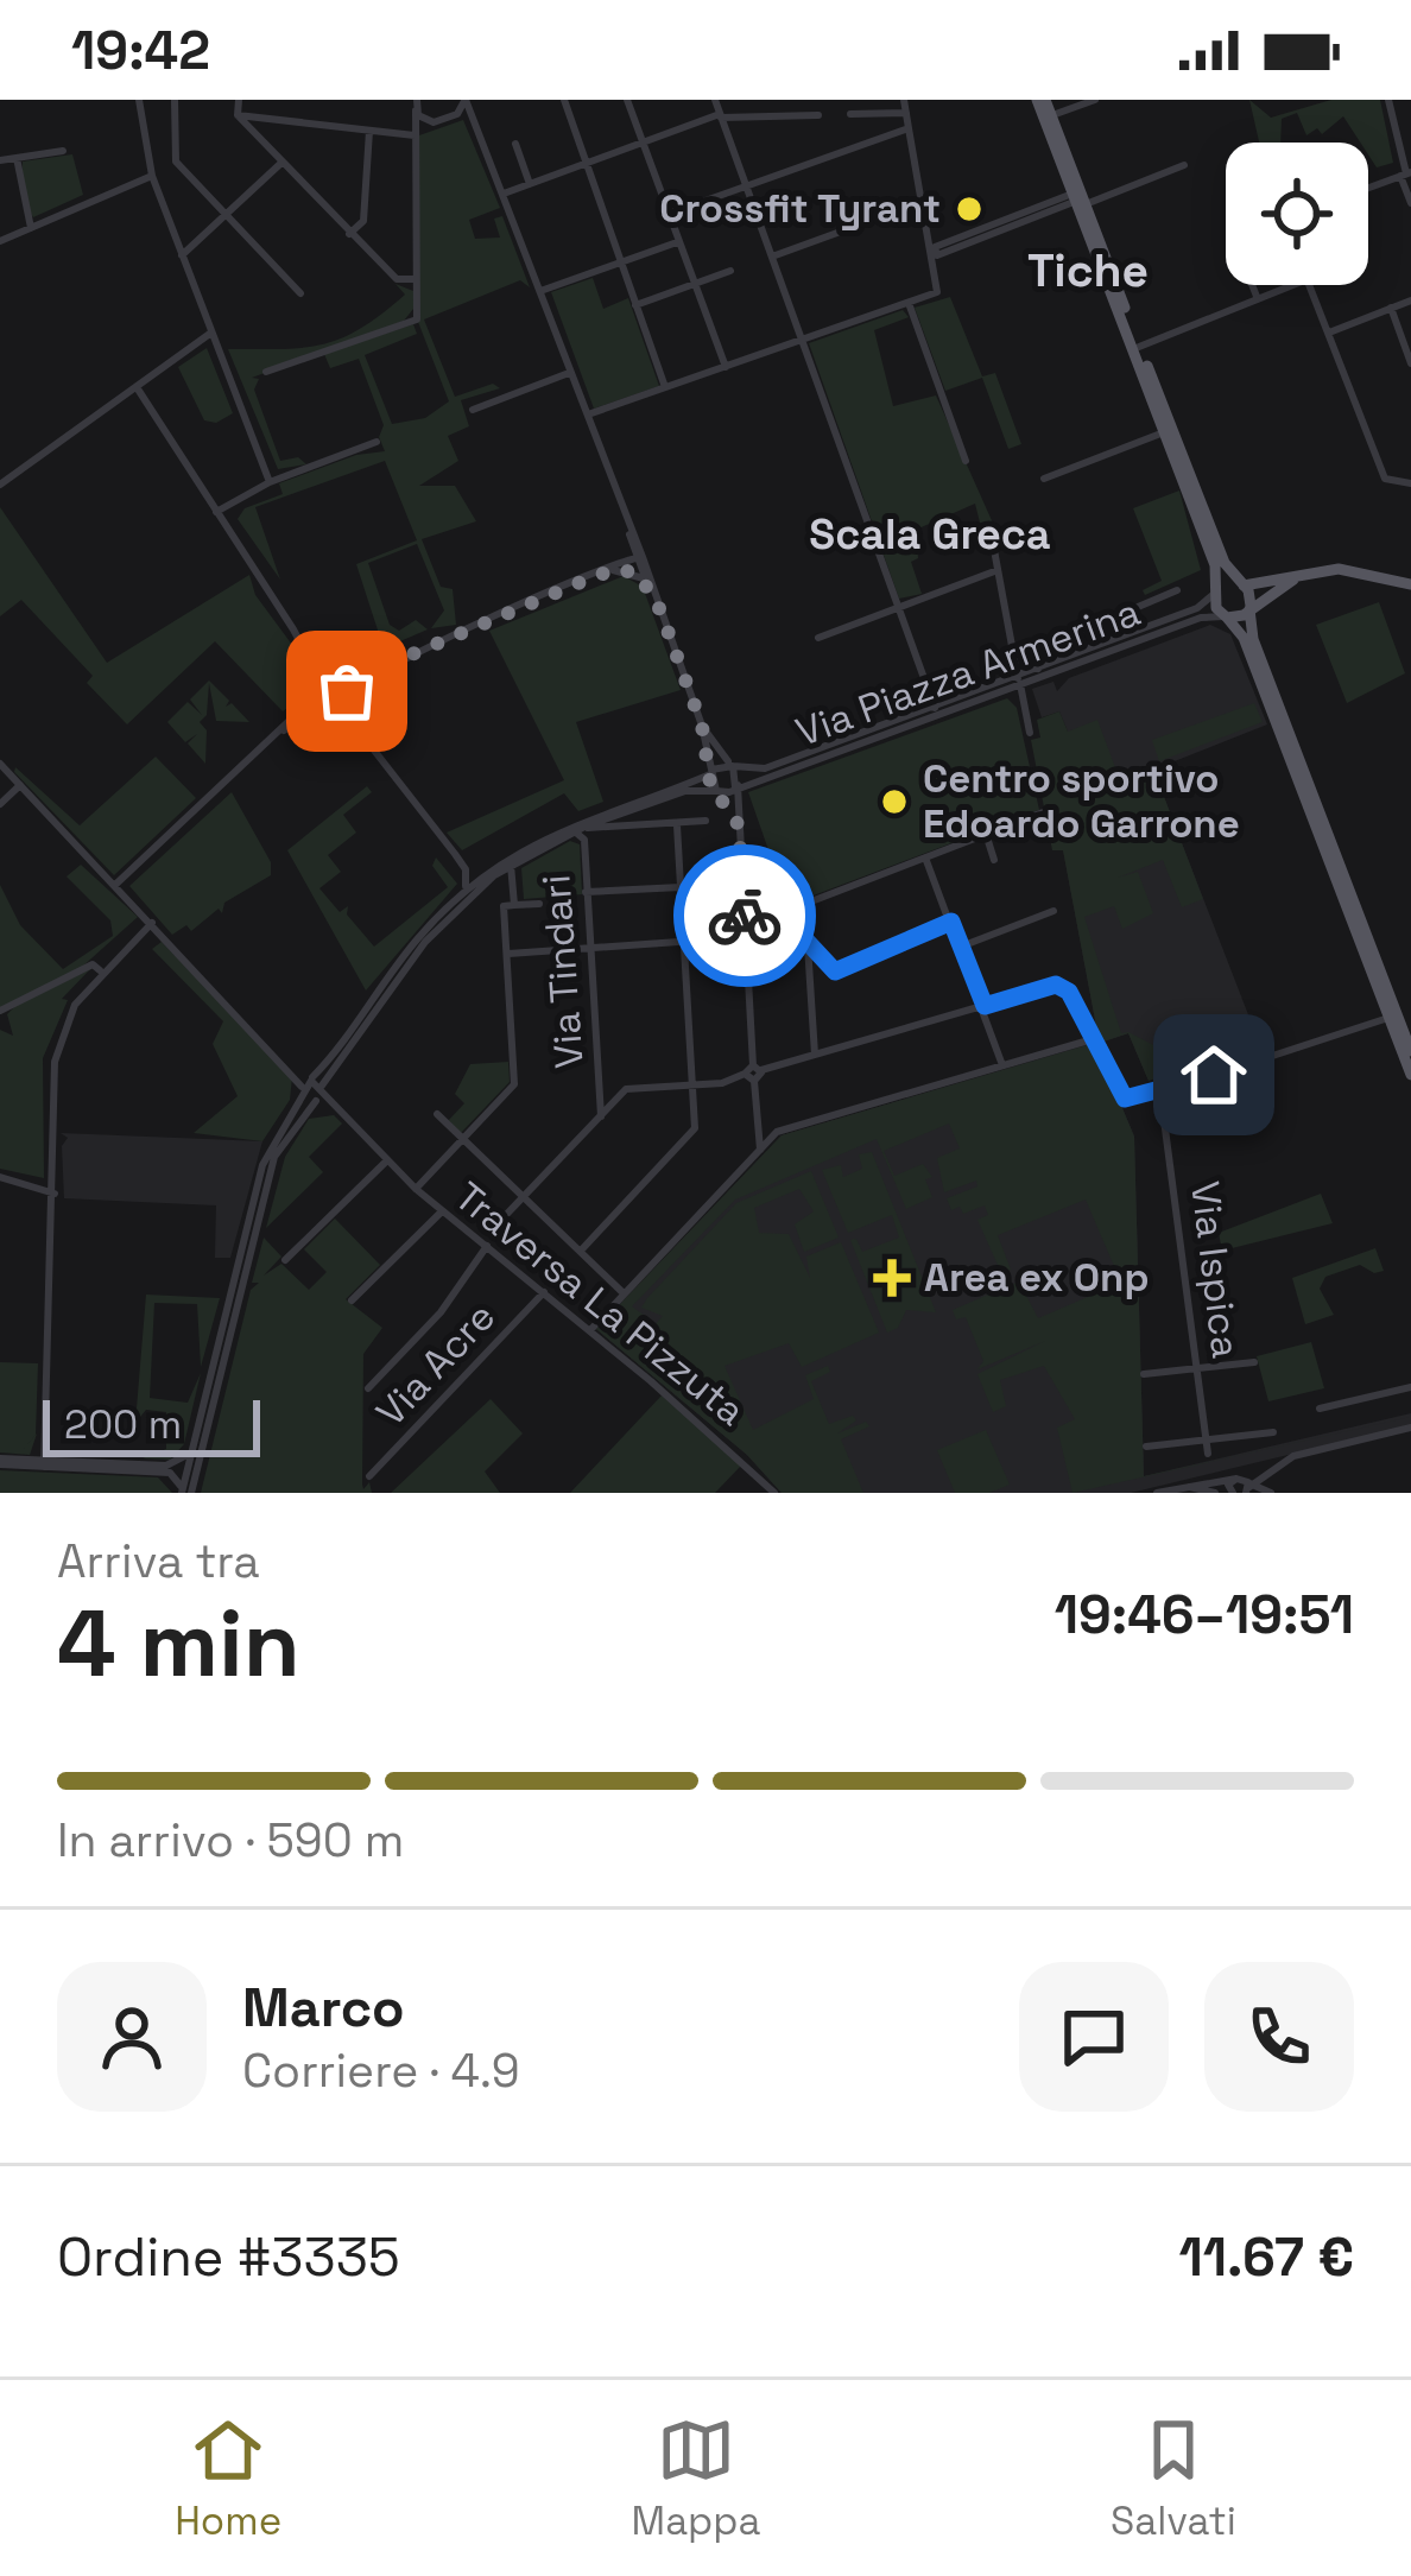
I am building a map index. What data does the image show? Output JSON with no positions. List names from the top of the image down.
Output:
{
  "streets": {
    "street": [
      "Via Piazza Armerina",
      "Via Tindari",
      "Via Ispica",
      "Traversa La Pizzuta",
      "Via Acre"
    ]
  },
  "crossings": [
    ["Via Piazza Armerina", "Via Tindari"],
    ["Traversa La Pizzuta", "Via Acre"]
  ],
  "districts": ["Tiche", "Scala Greca"],
  "places": {
    "other": ["Crossfit Tyrant", "Centro sportivo Edoardo Garrone"],
    "health": ["Area ex Onp"]
  },
  "scale_bar": "200 m",
  "page": {
    "status": "19:42",
    "scale": "200 m",
    "heading": ["4 min", "Arriva tra", "19:46–19:51"],
    "panel": [
      "Marco",
      "Corriere · 4.9",
      "Ordine #3335",
      "11.67 €"
    ],
    "bar": "In arrivo · 590 m",
    "tabs": ["Home", "Mappa", "Salvati"]
  }
}
